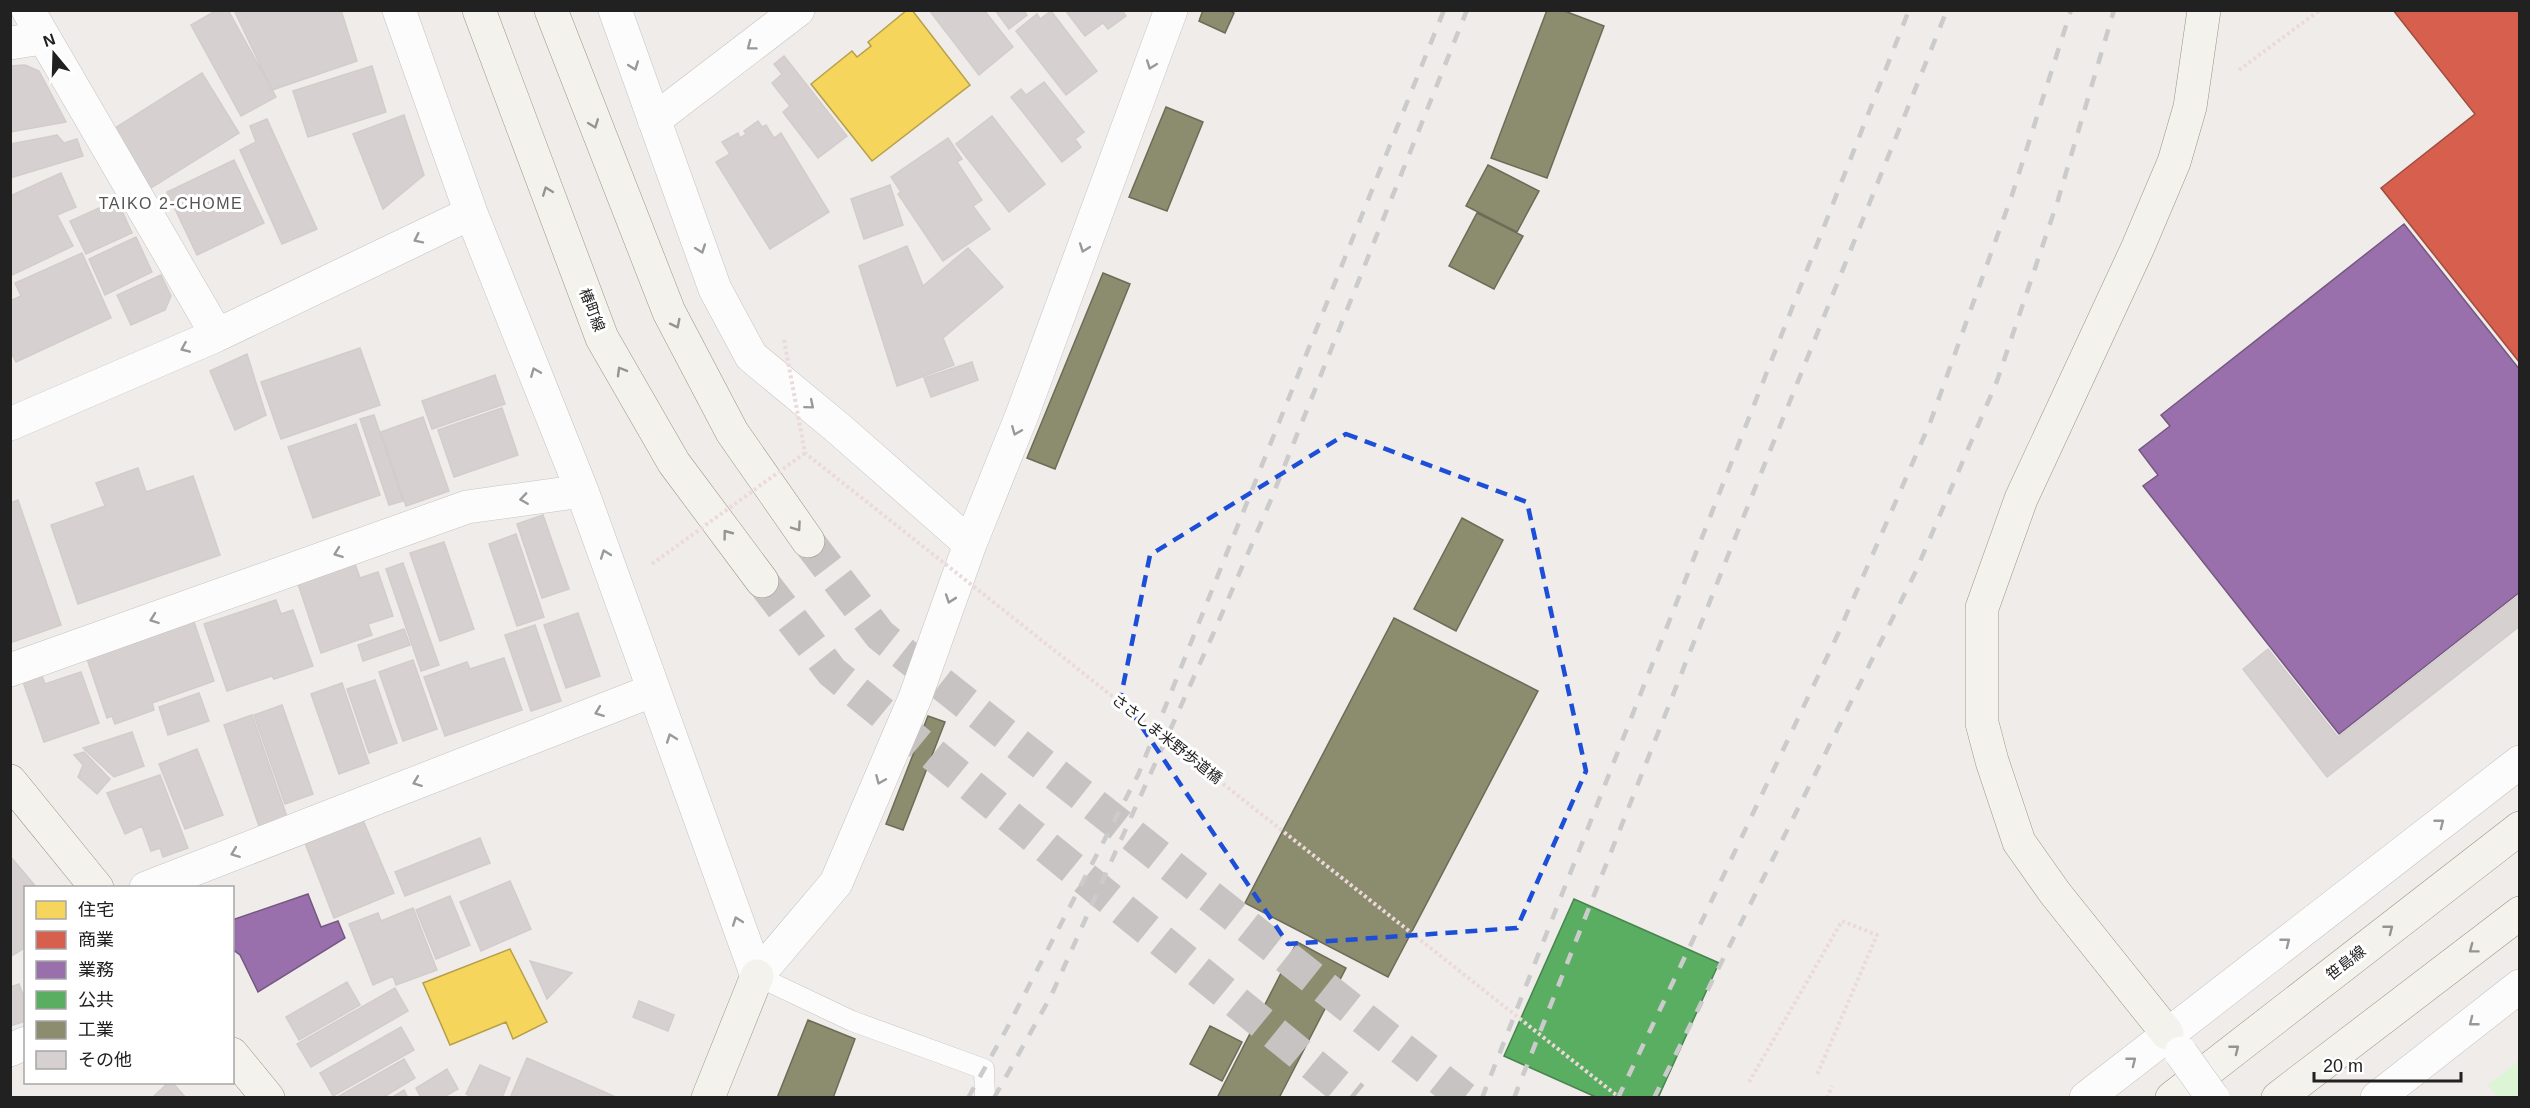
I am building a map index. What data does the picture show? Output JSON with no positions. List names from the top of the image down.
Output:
{
  "streets": {
    "street": ["椿町線", "笹島線"],
    "path": ["ささしま米野歩道橋"]
  },
  "districts": ["TAIKO 2-CHOME"],
  "legend": [
    "住宅",
    "商業",
    "業務",
    "公共",
    "工業",
    "その他"
  ],
  "scale_bar": "20 m",
  "north": "top"
}
